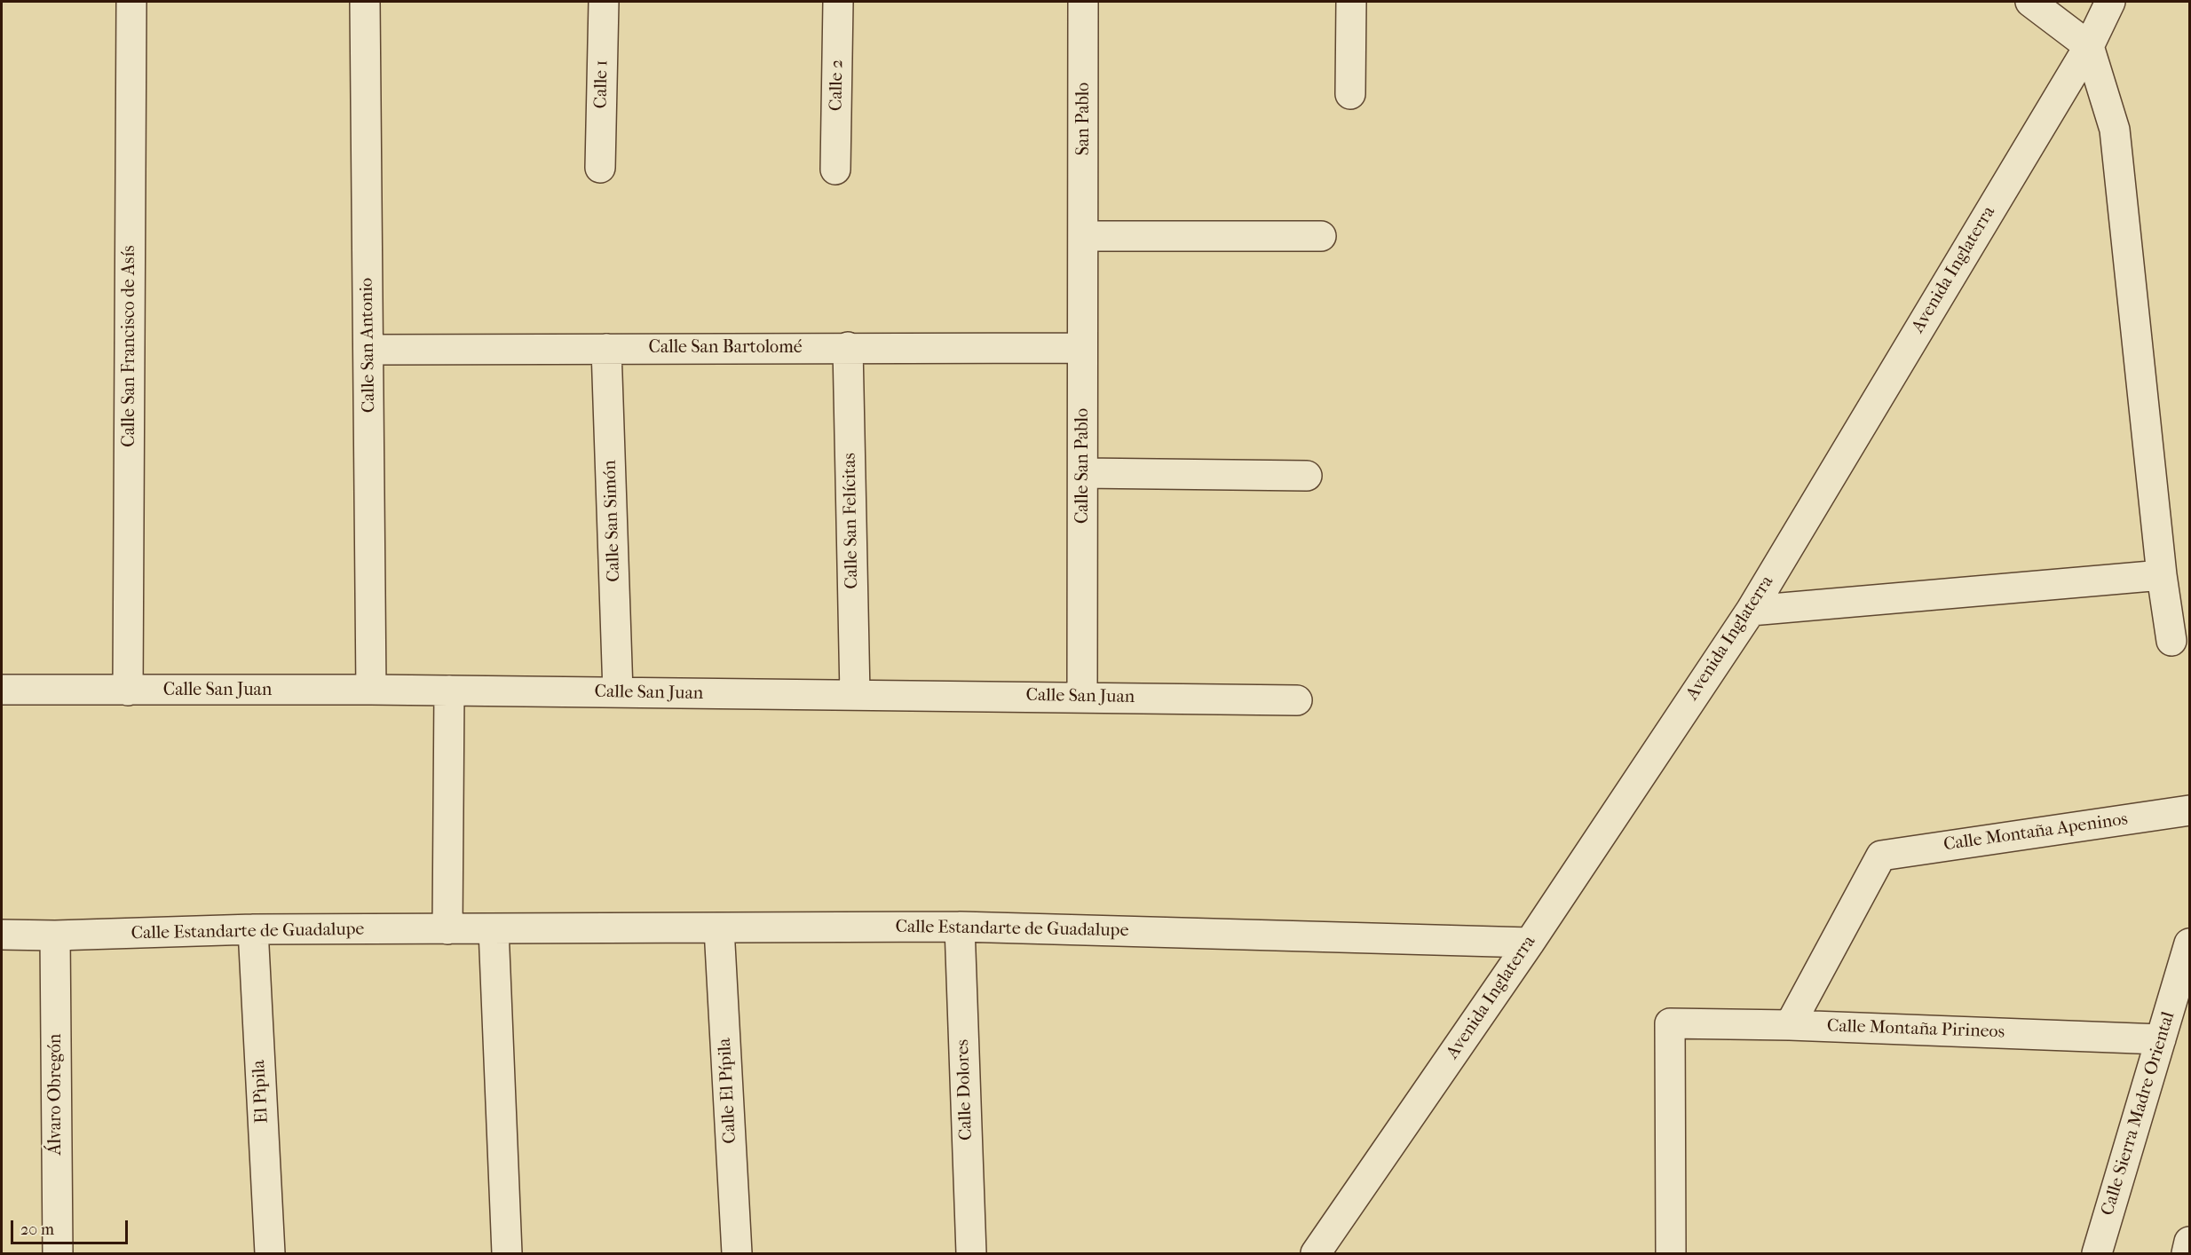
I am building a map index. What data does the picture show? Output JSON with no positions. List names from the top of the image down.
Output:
{
  "streets": {
    "street": [
      "Calle 1",
      "Calle 2",
      "San Pablo",
      "Avenida Inglaterra",
      "Calle San Antonio",
      "Calle San Francisco de Asís",
      "Calle San Bartolomé",
      "Calle San Pablo",
      "Calle San Simón",
      "Calle San Felícitas",
      "Calle San Juan",
      "Calle Montaña Apeninos",
      "Calle Estandarte de Guadalupe",
      "Calle Montaña Pirineos",
      "Calle Dolores",
      "Calle El Pípila",
      "El Pìpila",
      "Álvaro Obregón",
      "Calle Sierra Madre Oriental"
    ]
  },
  "crossings": [
    ["San Pablo", "Calle San Pablo"],
    ["Avenida Inglaterra", "Calle Estandarte de Guadalupe"],
    ["Calle San Antonio", "Calle San Bartolomé"],
    ["Calle San Antonio", "Calle San Juan"],
    ["Calle San Francisco de Asís", "Calle San Juan"],
    ["Calle San Bartolomé", "Calle San Pablo"],
    ["Calle San Bartolomé", "Calle San Simón"],
    ["Calle San Bartolomé", "Calle San Felícitas"],
    ["Calle San Pablo", "Calle San Juan"],
    ["Calle San Simón", "Calle San Juan"],
    ["Calle San Felícitas", "Calle San Juan"],
    ["Calle Montaña Apeninos", "Calle Montaña Pirineos"],
    ["Calle Estandarte de Guadalupe", "Calle Dolores"],
    ["Calle Estandarte de Guadalupe", "Calle El Pípila"],
    ["Calle Estandarte de Guadalupe", "El Pìpila"],
    ["Calle Estandarte de Guadalupe", "Álvaro Obregón"],
    ["Calle Montaña Pirineos", "Calle Sierra Madre Oriental"]
  ],
  "scale_bar": "20 m"
}
